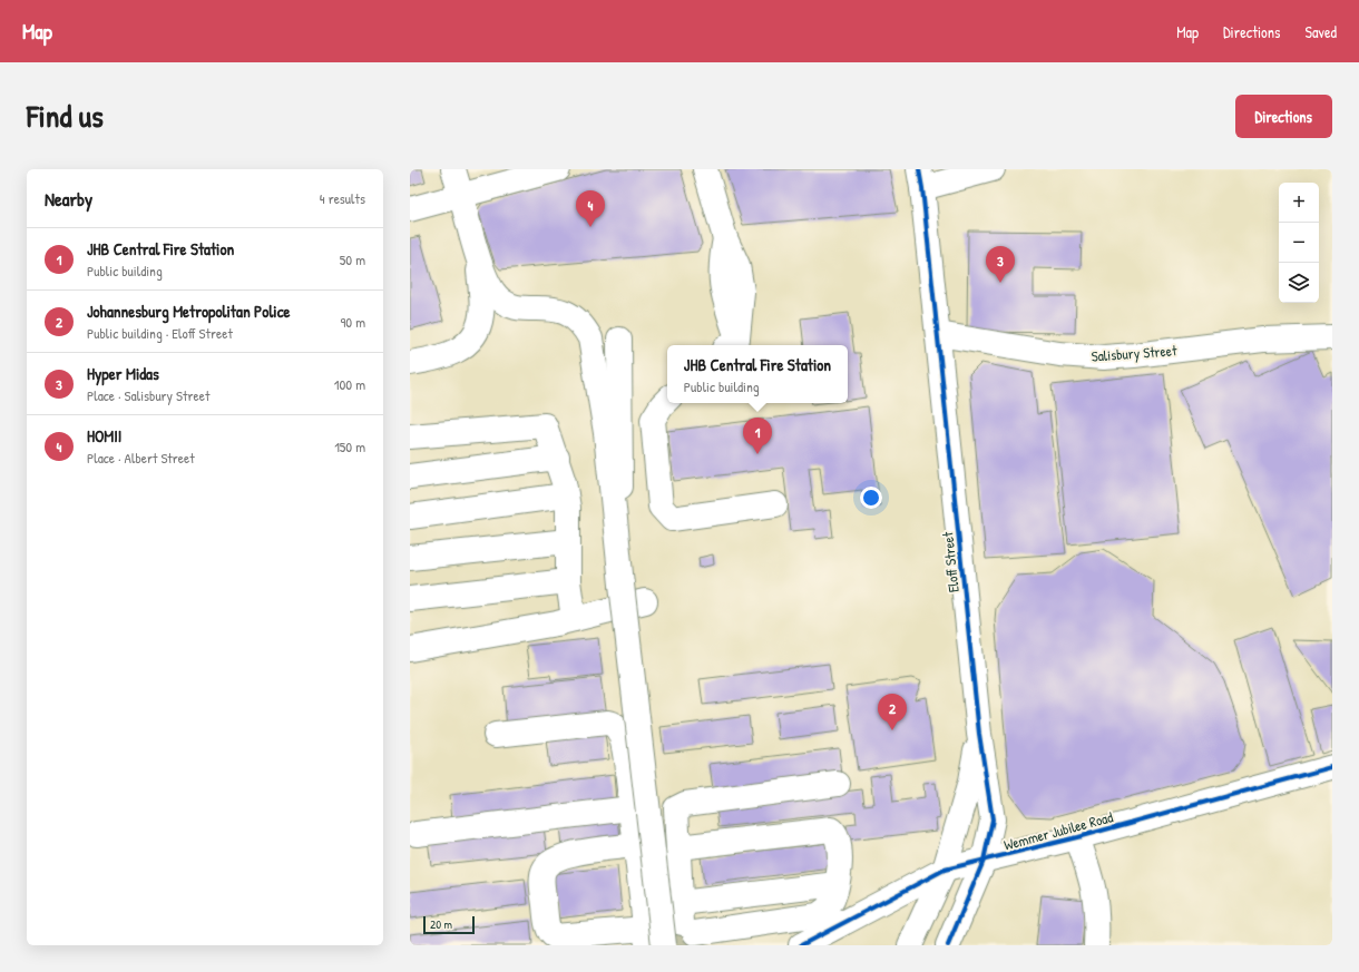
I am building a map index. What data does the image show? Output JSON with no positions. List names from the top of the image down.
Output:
{
  "streets": {
    "main road": ["Salisbury Street", "Eloff Street", "Wemmer Jubilee Road"]
  },
  "crossings": [
    ["Salisbury Street", "Eloff Street"],
    ["Eloff Street", "Wemmer Jubilee Road"]
  ],
  "scale_bar": "20 m",
  "page": {
    "header": "Map",
    "nav": ["Map", "Directions", "Saved"],
    "title": "Find us",
    "buttons": "Directions",
    "heading": ["Nearby", "4 results"],
    "map_buttons": ["+", "−"],
    "pins": [
      "4",
      "3",
      "1",
      "2"
    ],
    "list": [
      {
        "mark": "1",
        "name": "JHB Central Fire Station",
        "note": "Public building",
        "value": "50 m"
      },
      {
        "mark": "2",
        "name": "Johannesburg Metropolitan Police",
        "note": "Public building · Eloff Street",
        "value": "90 m"
      },
      {
        "mark": "3",
        "name": "Hyper Midas",
        "note": "Place · Salisbury Street",
        "value": "100 m"
      },
      {
        "mark": "4",
        "name": "HOMII",
        "note": "Place · Albert Street",
        "value": "150 m"
      }
    ],
    "popup": ["JHB Central Fire Station", "Public building"],
    "scale": "20 m"
  }
}
